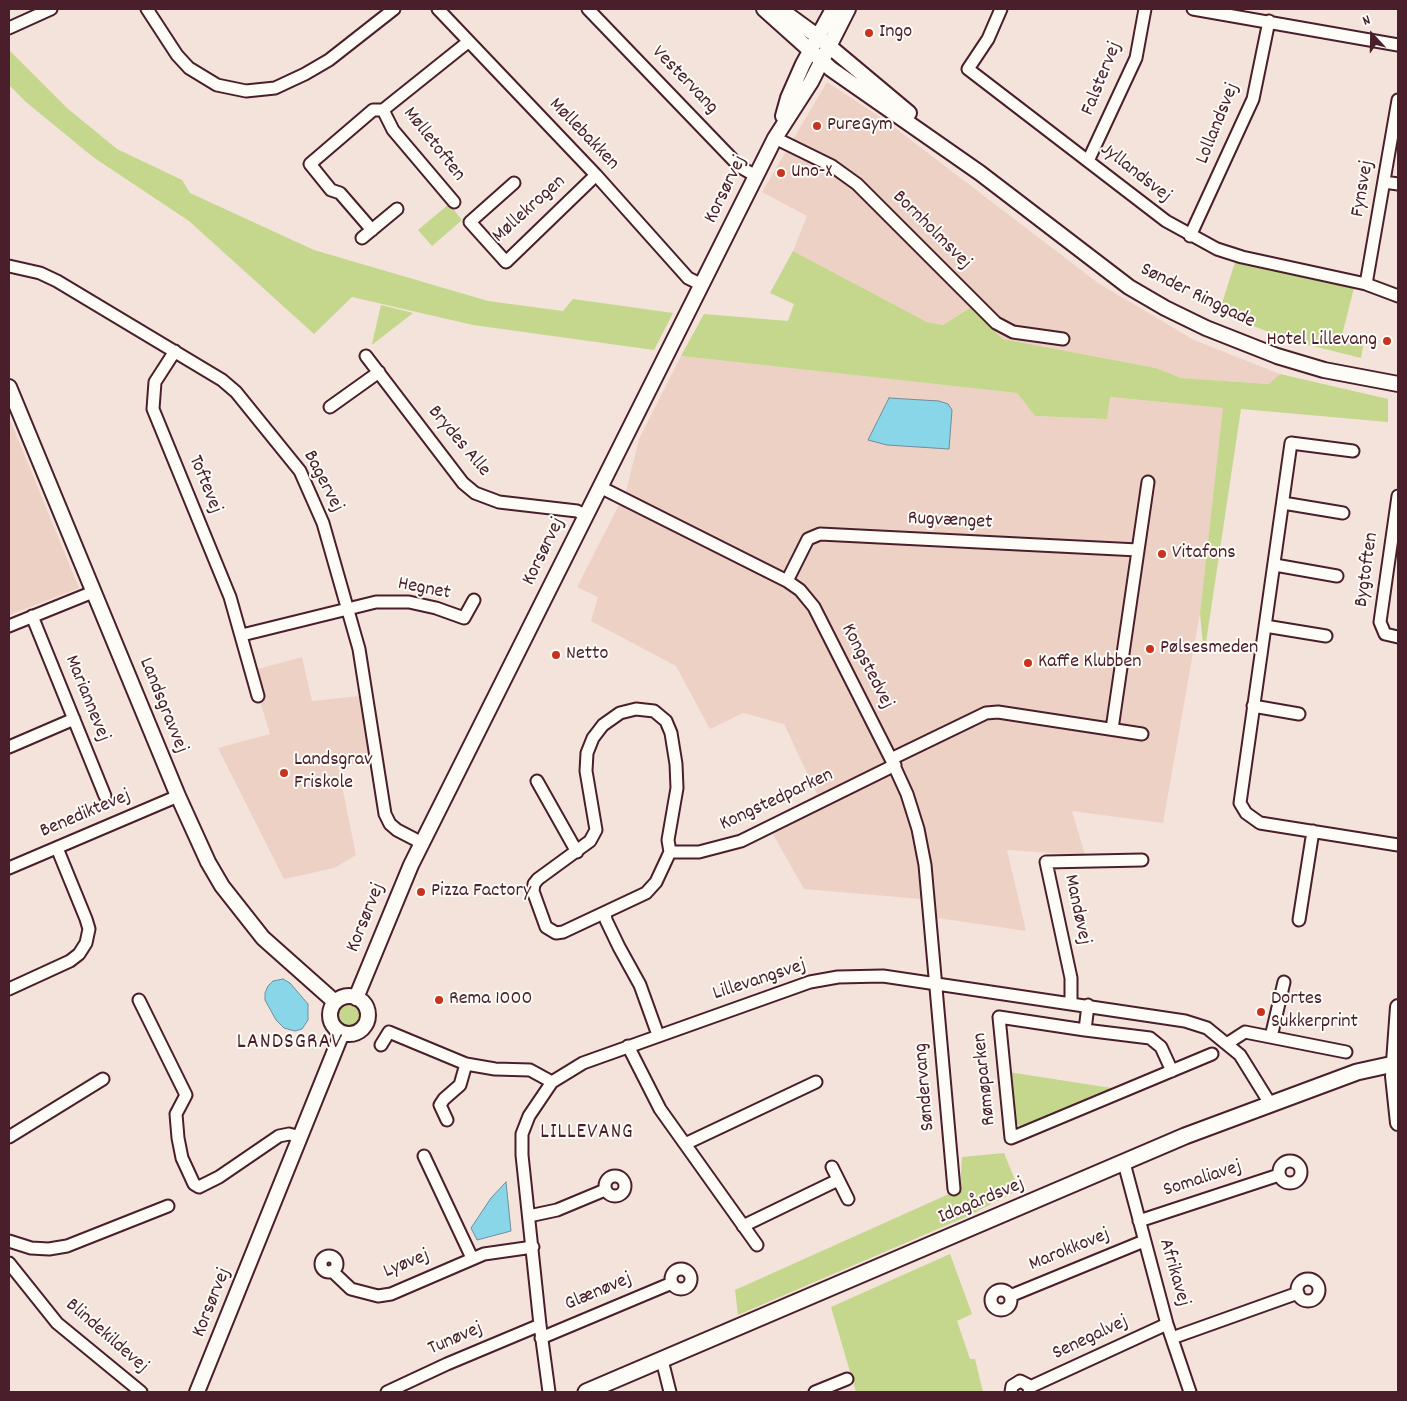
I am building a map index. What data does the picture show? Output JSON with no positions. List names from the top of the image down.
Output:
{
  "streets": {
    "main road": ["Idagårdsvej"],
    "street": [
      "Falstervej",
      "Vestervang",
      "Lollandsvej",
      "Møllebakken",
      "Mølletoften",
      "Jyllandsvej",
      "Fynsvej",
      "Korsørvej",
      "Møllekrogen",
      "Bornholmsvej",
      "Sønder Ringgade",
      "Brydes Alle",
      "Bagervej",
      "Toftevej",
      "Rugvænget",
      "Bygtoften",
      "Hegnet",
      "Kongstedvej",
      "Mariannevej",
      "Landsgravvej",
      "Kongstedparken",
      "Benediktevej",
      "Mandøvej",
      "Lillevangsvej",
      "Rømøparken",
      "Søndervang",
      "Somaliavej",
      "Marokkovej",
      "Lyøvej",
      "Afrikavej",
      "Glænøvej",
      "Blindekildevej",
      "Senegalvej",
      "Tunøvej"
    ]
  },
  "crossings": [
    ["Falstervej", "Jyllandsvej"],
    ["Vestervang", "Korsørvej"],
    ["Lollandsvej", "Jyllandsvej"],
    ["Møllebakken", "Mølletoften"],
    ["Møllebakken", "Korsørvej"],
    ["Møllebakken", "Møllekrogen"],
    ["Jyllandsvej", "Fynsvej"],
    ["Korsørvej", "Bornholmsvej"],
    ["Korsørvej", "Sønder Ringgade"],
    ["Korsørvej", "Brydes Alle"],
    ["Korsørvej", "Bagervej"],
    ["Korsørvej", "Kongstedvej"],
    ["Korsørvej", "Landsgravvej"],
    ["Bagervej", "Toftevej"],
    ["Bagervej", "Hegnet"],
    ["Rugvænget", "Kongstedvej"],
    ["Kongstedvej", "Kongstedparken"],
    ["Kongstedvej", "Lillevangsvej"],
    ["Kongstedvej", "Søndervang"],
    ["Landsgravvej", "Benediktevej"],
    ["Mandøvej", "Lillevangsvej"],
    ["Lillevangsvej", "Søndervang"],
    ["Lillevangsvej", "Idagårdsvej"],
    ["Lillevangsvej", "Lyøvej"],
    ["Lillevangsvej", "Glænøvej"],
    ["Lillevangsvej", "Tunøvej"],
    ["Somaliavej", "Afrikavej"],
    ["Idagårdsvej", "Afrikavej"],
    ["Marokkovej", "Afrikavej"],
    ["Afrikavej", "Senegalvej"]
  ],
  "districts": ["LANDSGRAV", "LILLEVANG"],
  "places": [
    "Ingo",
    "PureGym",
    "Uno-X",
    "Hotel Lillevang",
    "Vitafons",
    "Pølsesmeden",
    "Netto",
    "Kaffe Klubben",
    "Landsgrav Friskole",
    "Pizza Factory",
    "Rema 1000",
    "Dortes Sukkerprint"
  ],
  "north": "top"
}
